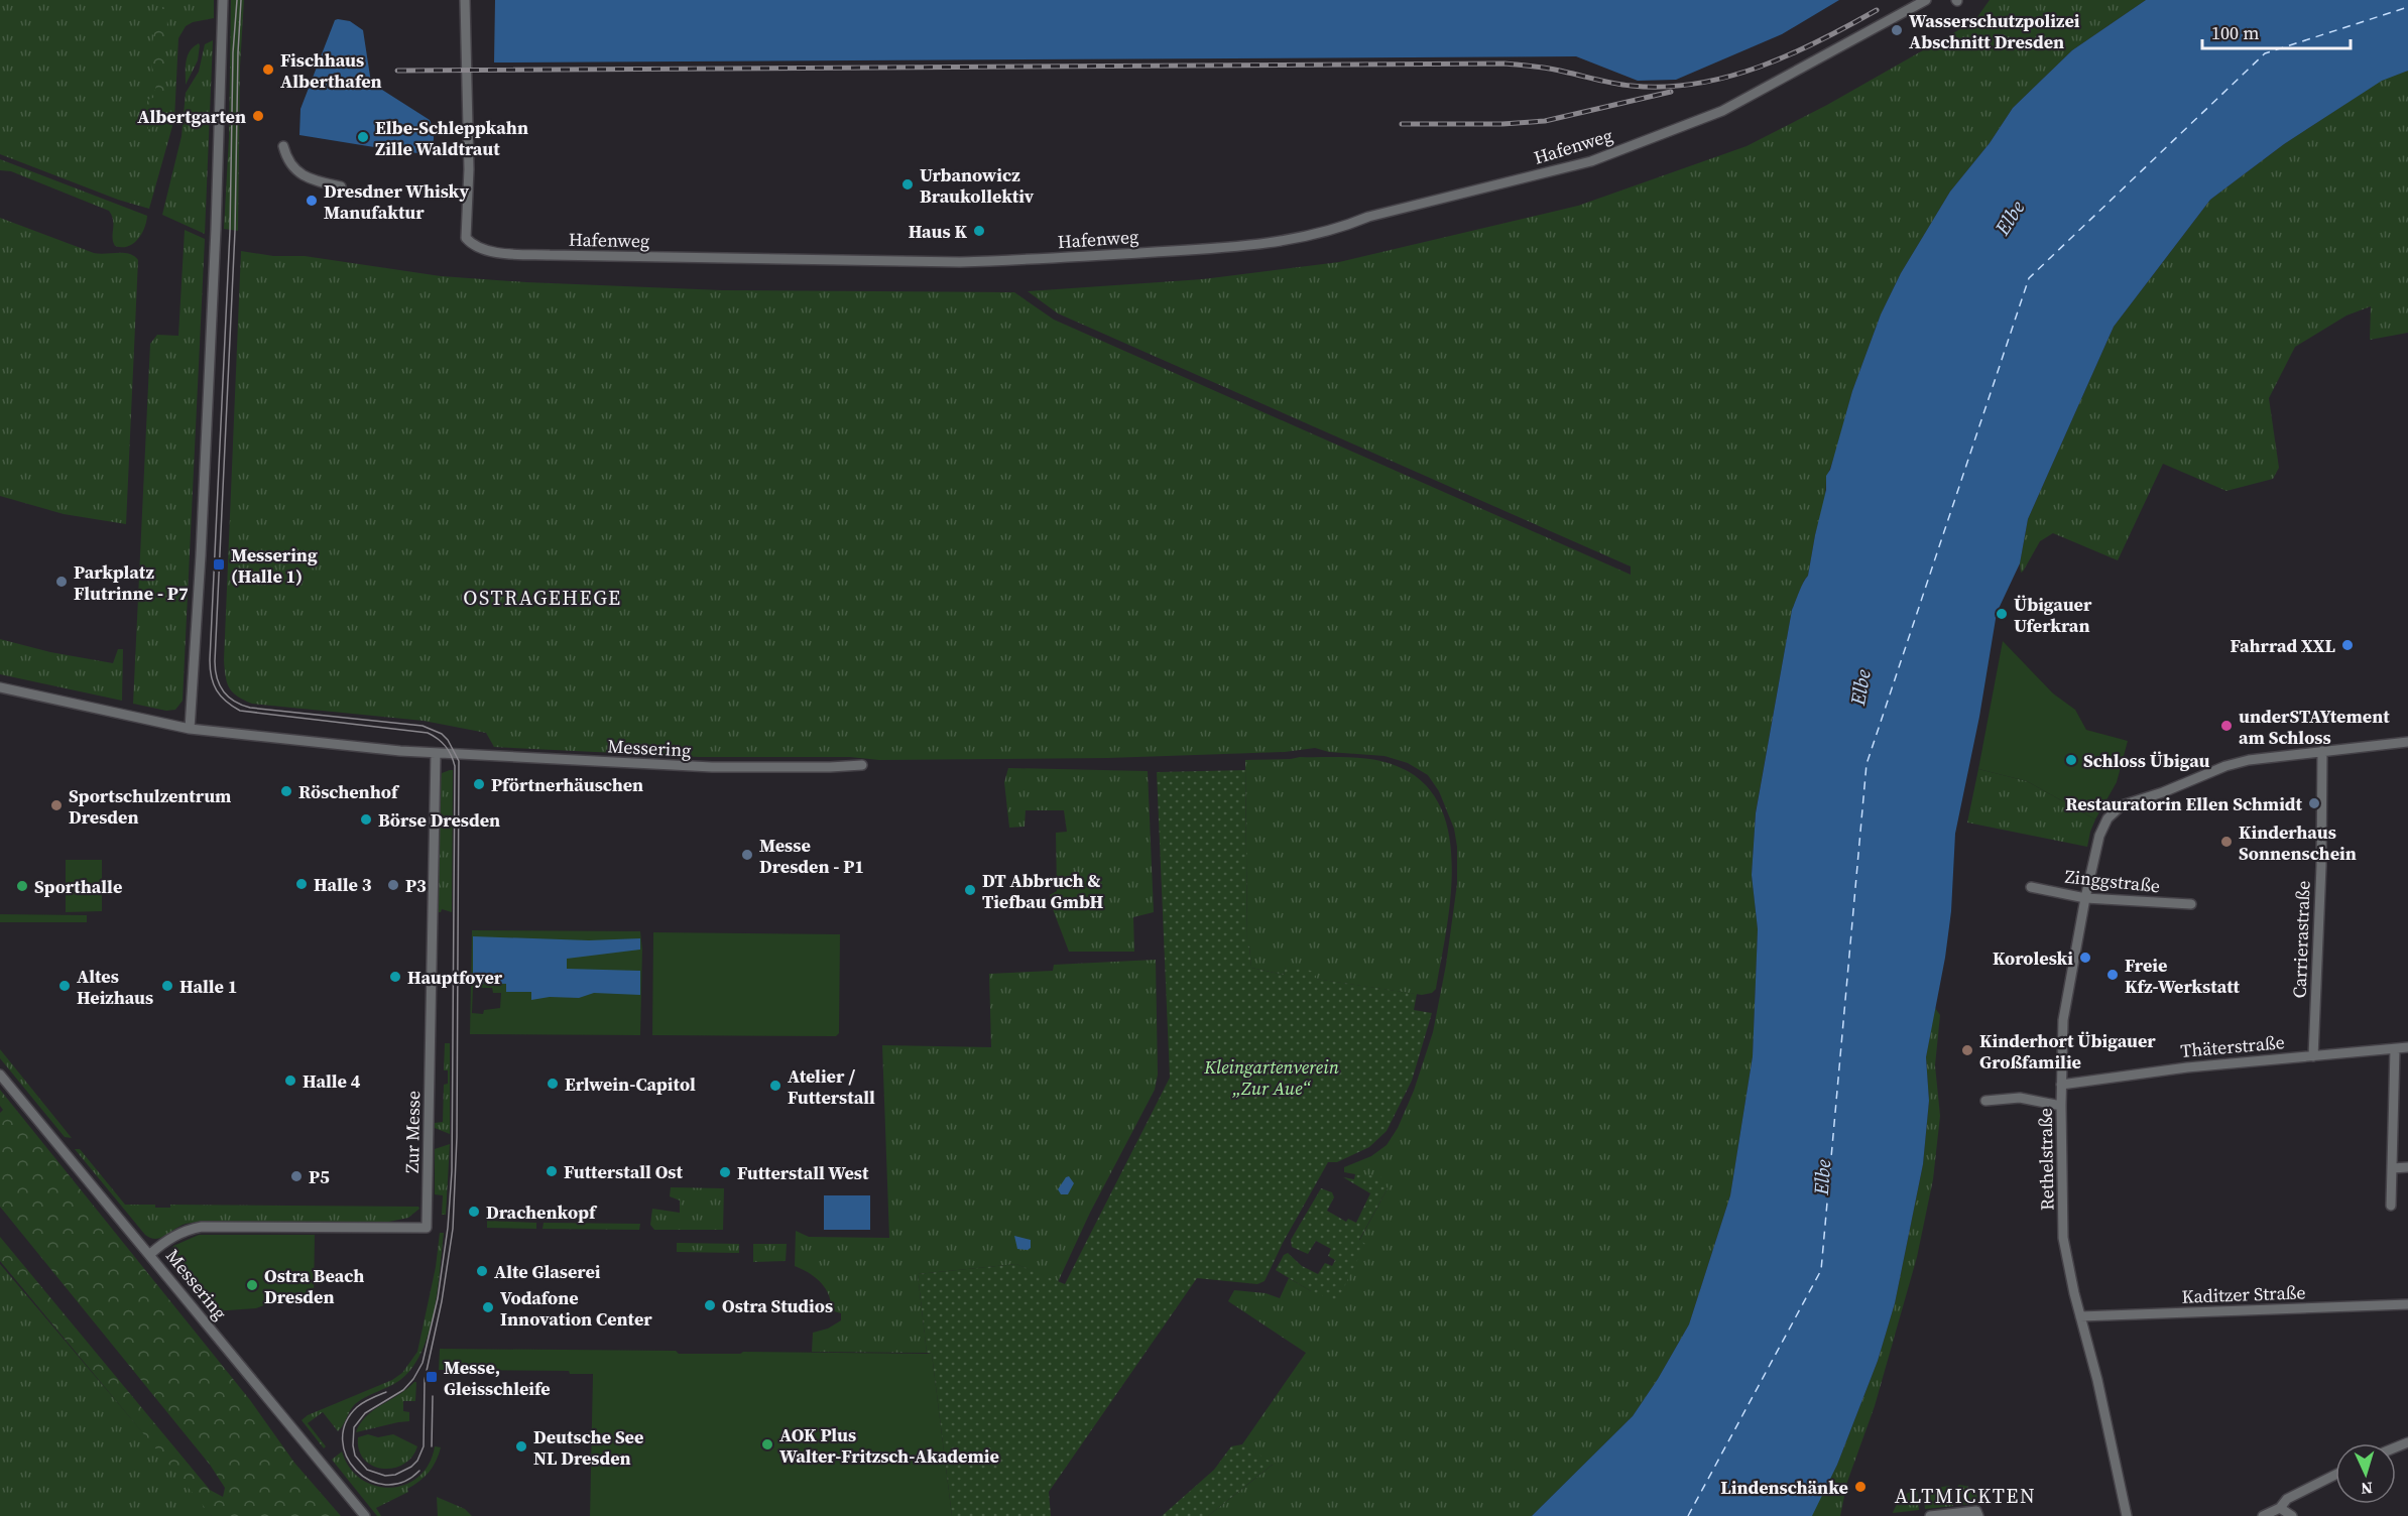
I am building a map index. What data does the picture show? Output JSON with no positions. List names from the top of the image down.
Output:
{
  "streets": {
    "street": [
      "Hafenweg",
      "Messering",
      "Zinggstraße",
      "Carrierastraße",
      "Thäterstraße",
      "Zur Messe",
      "Rethelstraße",
      "Kaditzer Straße"
    ]
  },
  "crossings": [
    ["Messering", "Zur Messe"],
    ["Zinggstraße", "Rethelstraße"],
    ["Carrierastraße", "Thäterstraße"],
    ["Carrierastraße", "Rethelstraße"],
    ["Thäterstraße", "Rethelstraße"],
    ["Rethelstraße", "Kaditzer Straße"]
  ],
  "districts": ["OSTRAGEHEGE", "ALTMICKTEN"],
  "water": ["Elbe"],
  "parks": ["Kleingartenverein „Zur Aue“"],
  "places": {
    "other": [
      "Wasserschutzpolizei Abschnitt Dresden",
      "Fischhaus Alberthafen",
      "Albertgarten",
      "Elbe-Schleppkahn Zille Waldtraut",
      "Urbanowicz Braukollektiv",
      "Dresdner Whisky Manufaktur",
      "Haus K",
      "Parkplatz Flutrinne - P7",
      "Übigauer Uferkran",
      "Fahrrad XXL",
      "underSTAYtement am Schloss",
      "Schloss Übigau",
      "Pförtnerhäuschen",
      "Röschenhof",
      "Restauratorin Ellen Schmidt",
      "Sportschulzentrum Dresden",
      "Börse Dresden",
      "Kinderhaus Sonnenschein",
      "Messe Dresden - P1",
      "Halle 3",
      "P3",
      "Sporthalle",
      "DT Abbruch & Tiefbau GmbH",
      "Koroleski",
      "Freie Kfz-Werkstatt",
      "Hauptfoyer",
      "Altes Heizhaus",
      "Halle 1",
      "Kinderhort Übigauer Großfamilie",
      "Halle 4",
      "Erlwein-Capitol",
      "Atelier / Futterstall",
      "Futterstall Ost",
      "Futterstall West",
      "P5",
      "Drachenkopf",
      "Alte Glaserei",
      "Ostra Beach Dresden",
      "Ostra Studios",
      "Vodafone Innovation Center",
      "AOK Plus Walter-Fritzsch-Akademie",
      "Deutsche See NL Dresden",
      "Lindenschänke"
    ],
    "transit": ["Messering (Halle 1)", "Messe, Gleisschleife"]
  },
  "scale_bar": "100 m",
  "north": "bottom"
}
